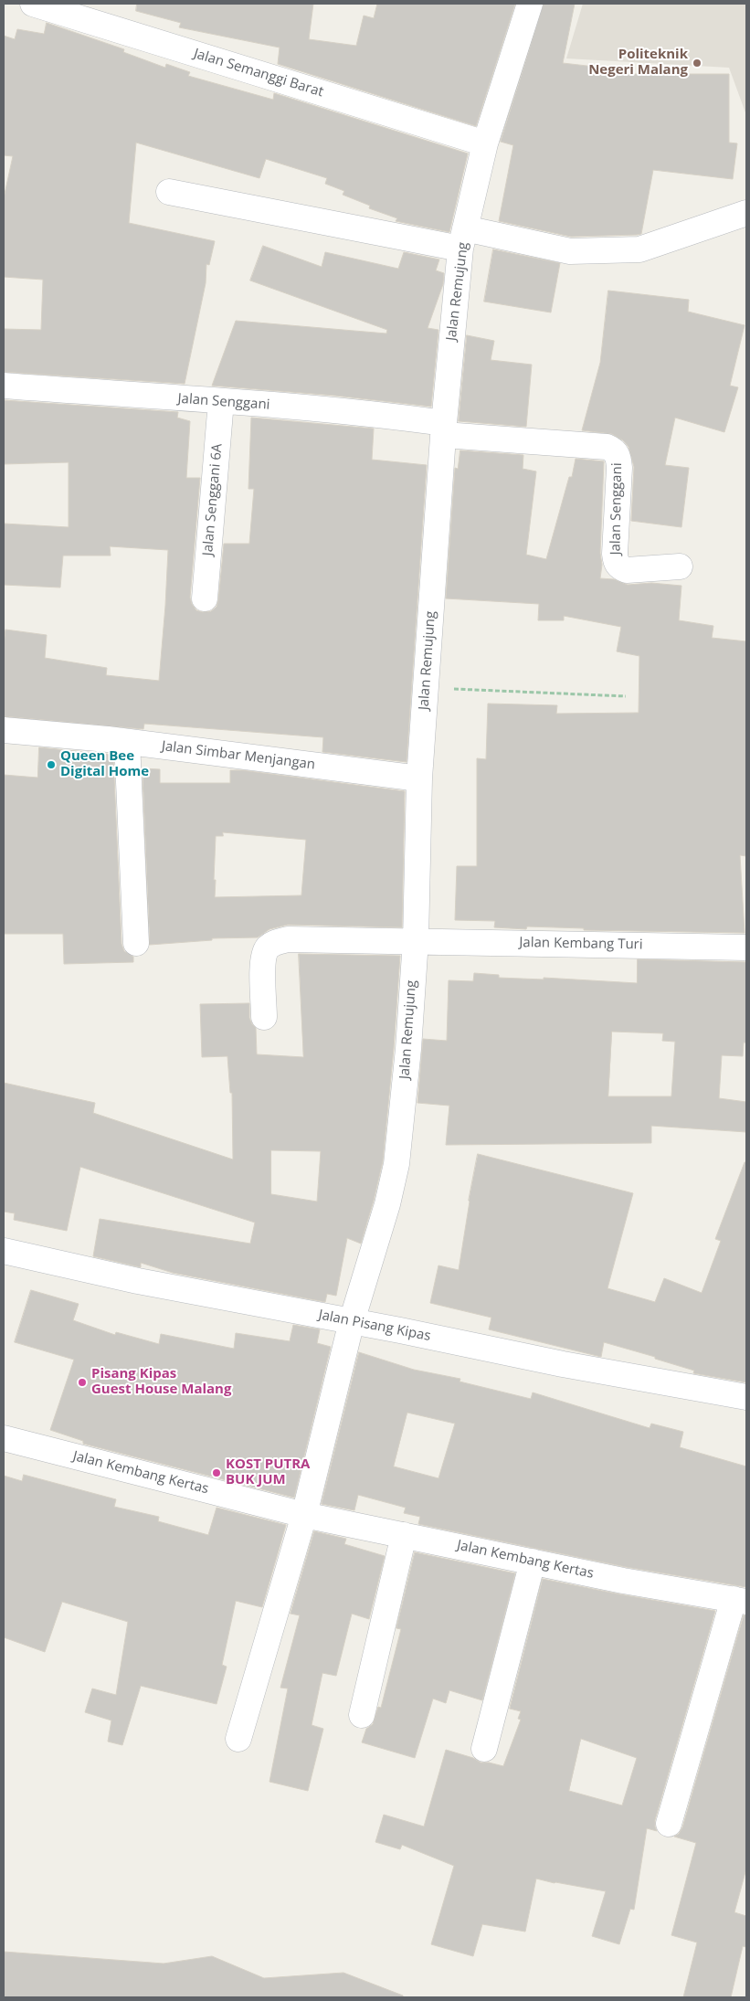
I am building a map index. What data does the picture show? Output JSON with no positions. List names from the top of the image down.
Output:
{
  "streets": {
    "street": [
      "Jalan Semanggi Barat",
      "Jalan Remujung",
      "Jalan Senggani",
      "Jalan Senggani 6A",
      "Jalan Simbar Menjangan",
      "Jalan Kembang Turi",
      "Jalan Pisang Kipas",
      "Jalan Kembang Kertas"
    ]
  },
  "crossings": [
    ["Jalan Semanggi Barat", "Jalan Remujung"],
    ["Jalan Remujung", "Jalan Senggani"],
    ["Jalan Remujung", "Jalan Simbar Menjangan"],
    ["Jalan Remujung", "Jalan Kembang Turi"],
    ["Jalan Remujung", "Jalan Pisang Kipas"],
    ["Jalan Senggani", "Jalan Senggani 6A"]
  ],
  "places": [
    "Politeknik Negeri Malang",
    "Queen Bee Digital Home",
    "Pisang Kipas Guest House Malang",
    "KOST PUTRA BUK JUM"
  ]
}
